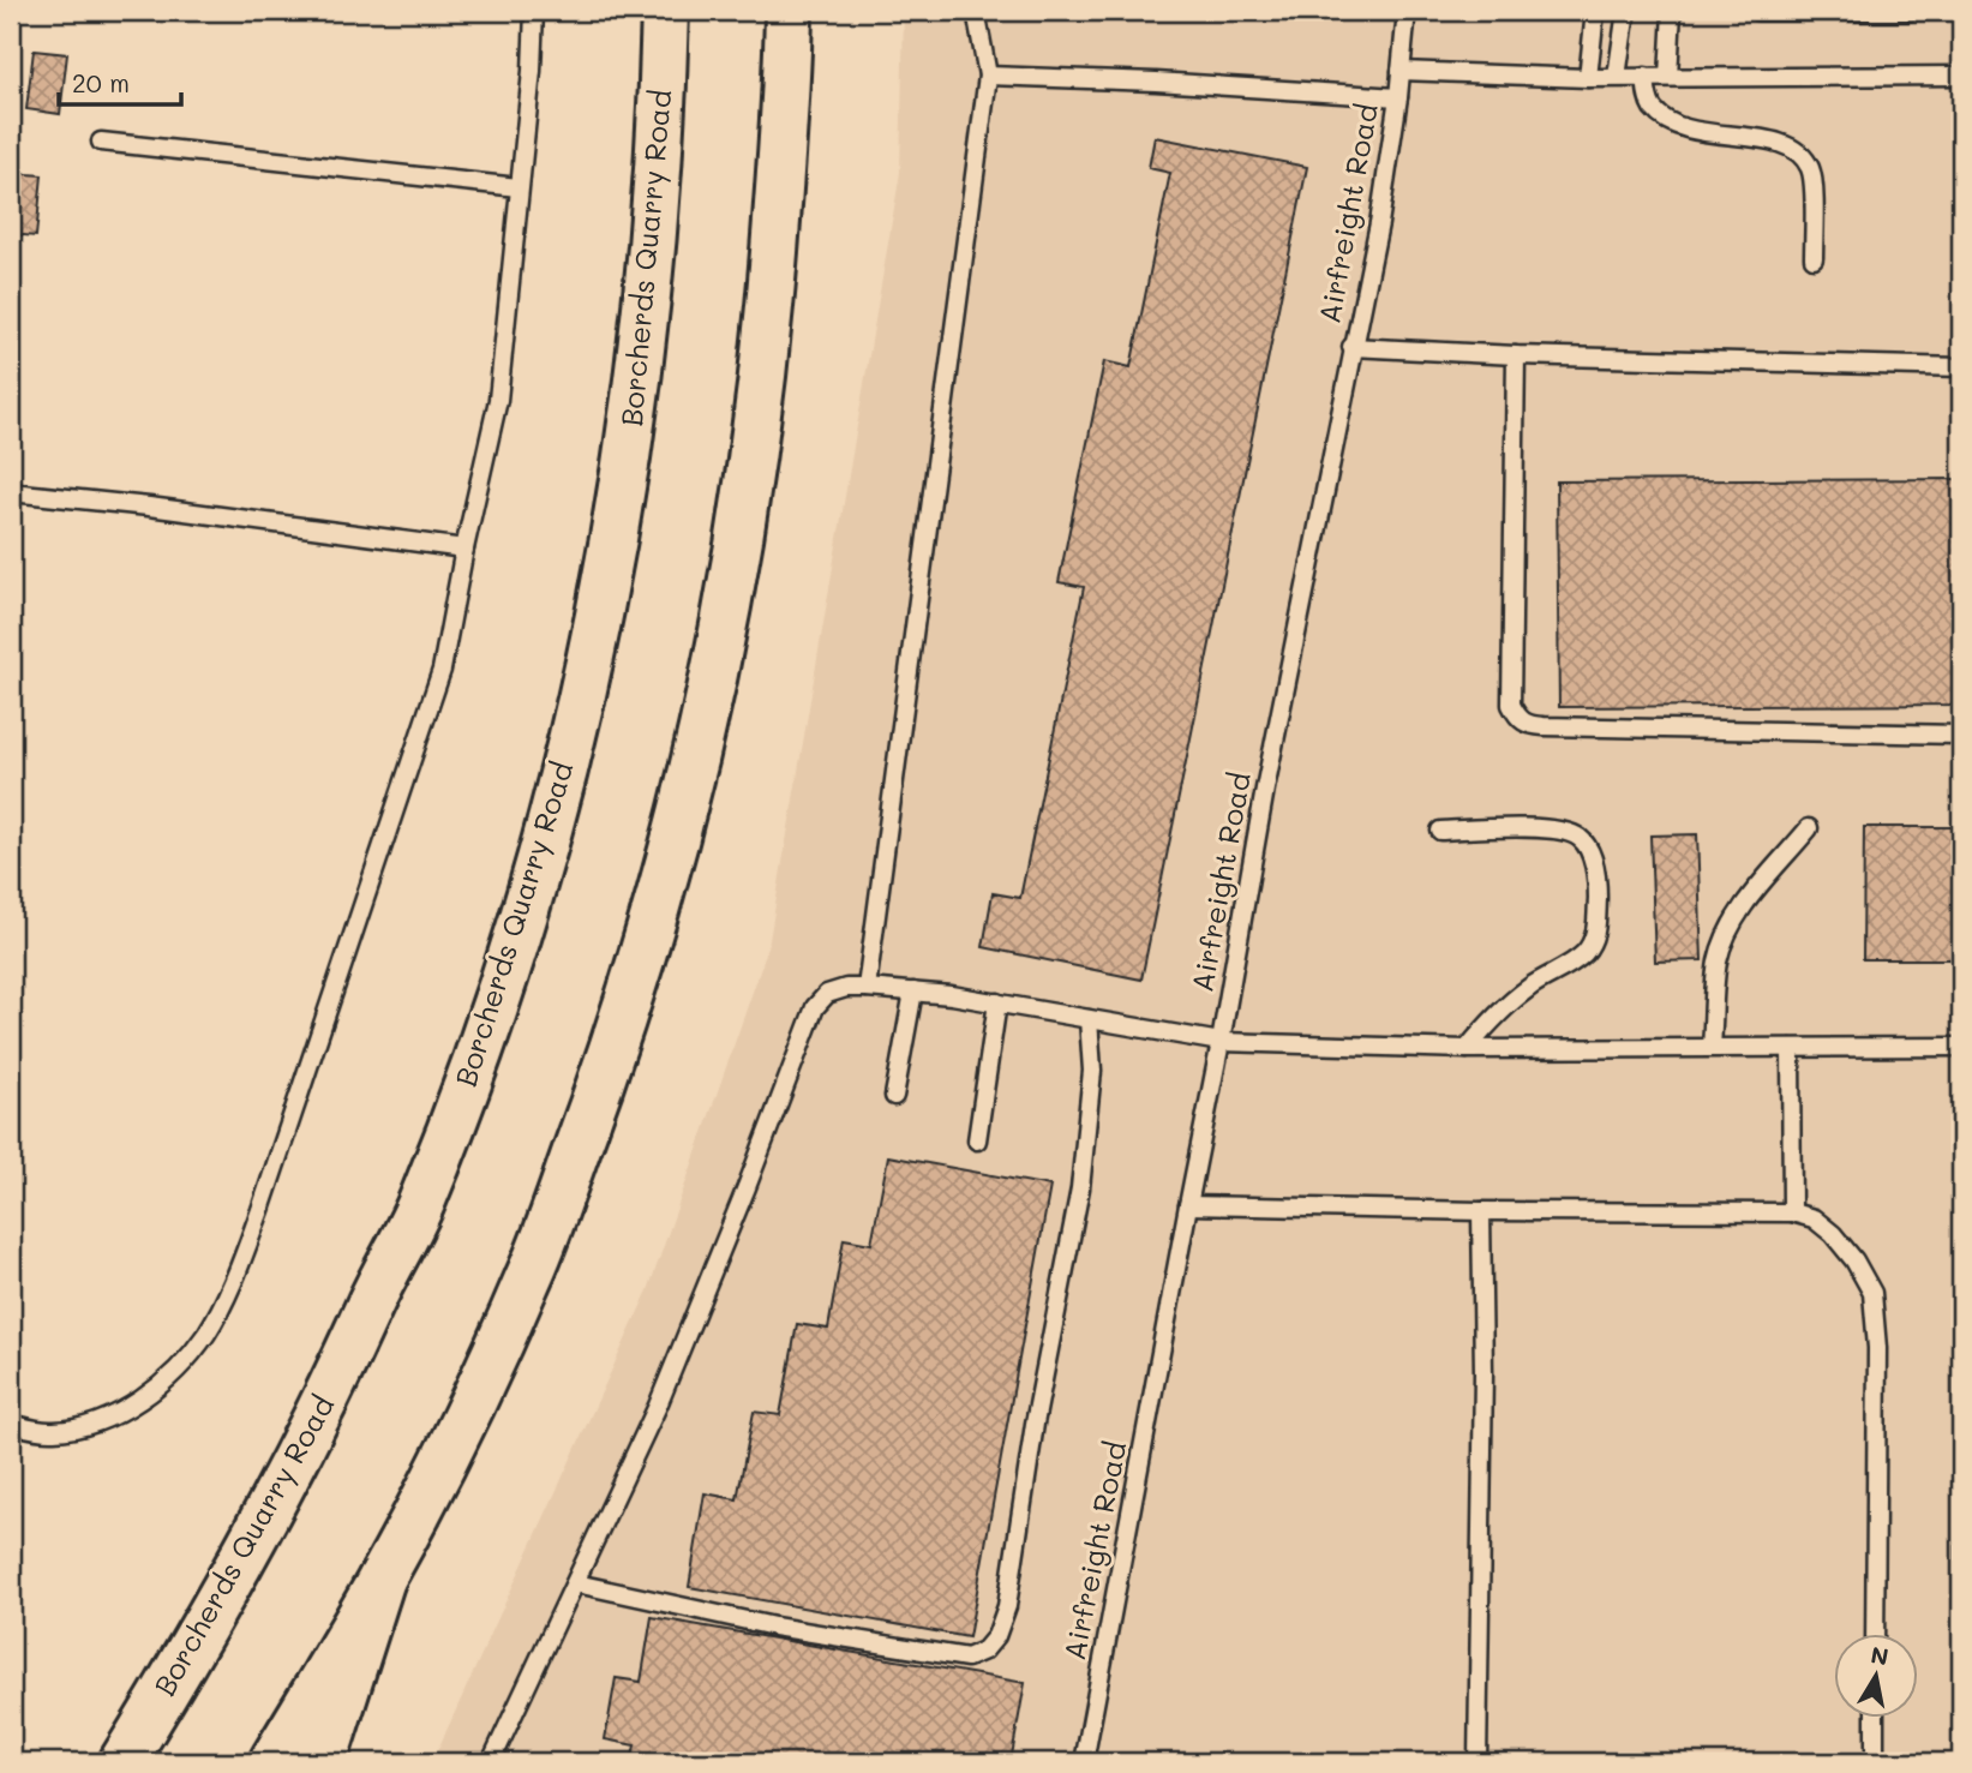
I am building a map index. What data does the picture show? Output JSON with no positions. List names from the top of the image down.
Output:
{
  "streets": {
    "main road": ["Borcherds Quarry Road"],
    "lane": ["Airfreight Road"]
  },
  "scale_bar": "20 m",
  "north": "top"
}
